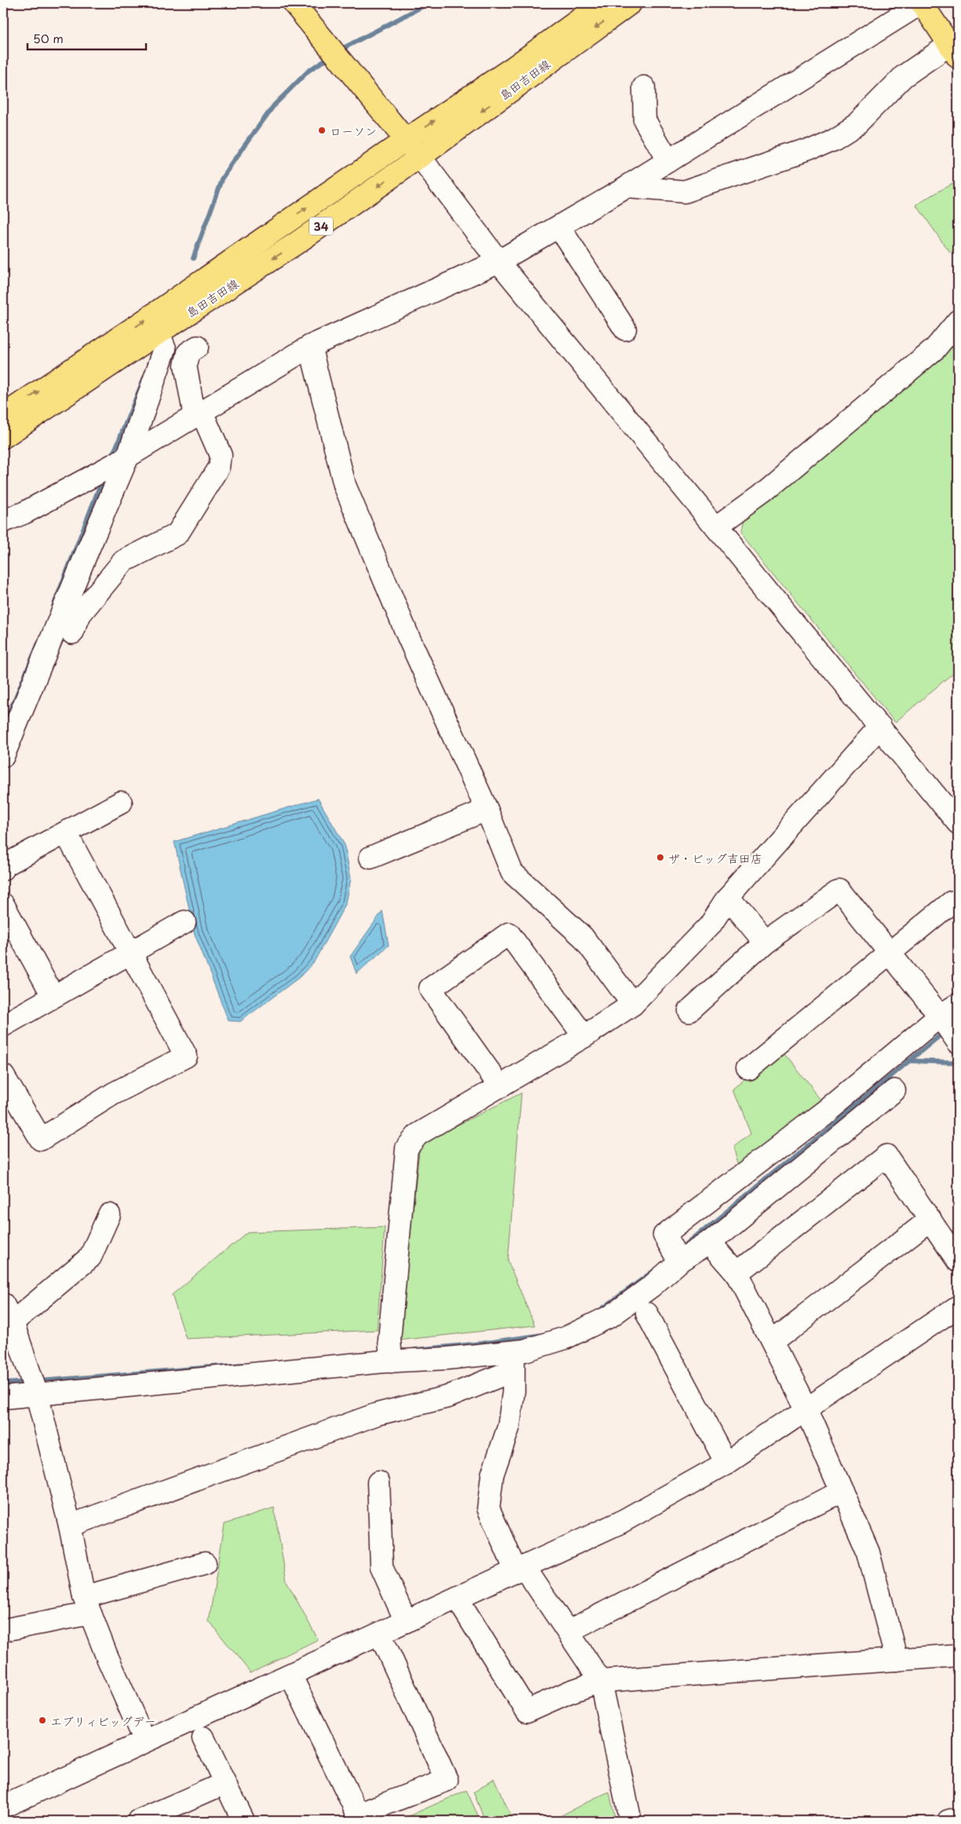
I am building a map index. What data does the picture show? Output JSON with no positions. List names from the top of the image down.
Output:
{
  "streets": {
    "main road": ["島田吉田線", "34"]
  },
  "places": ["ローソン", "ザ・ビッグ吉田店", "エブリィビッグデー"],
  "scale_bar": "50 m"
}
